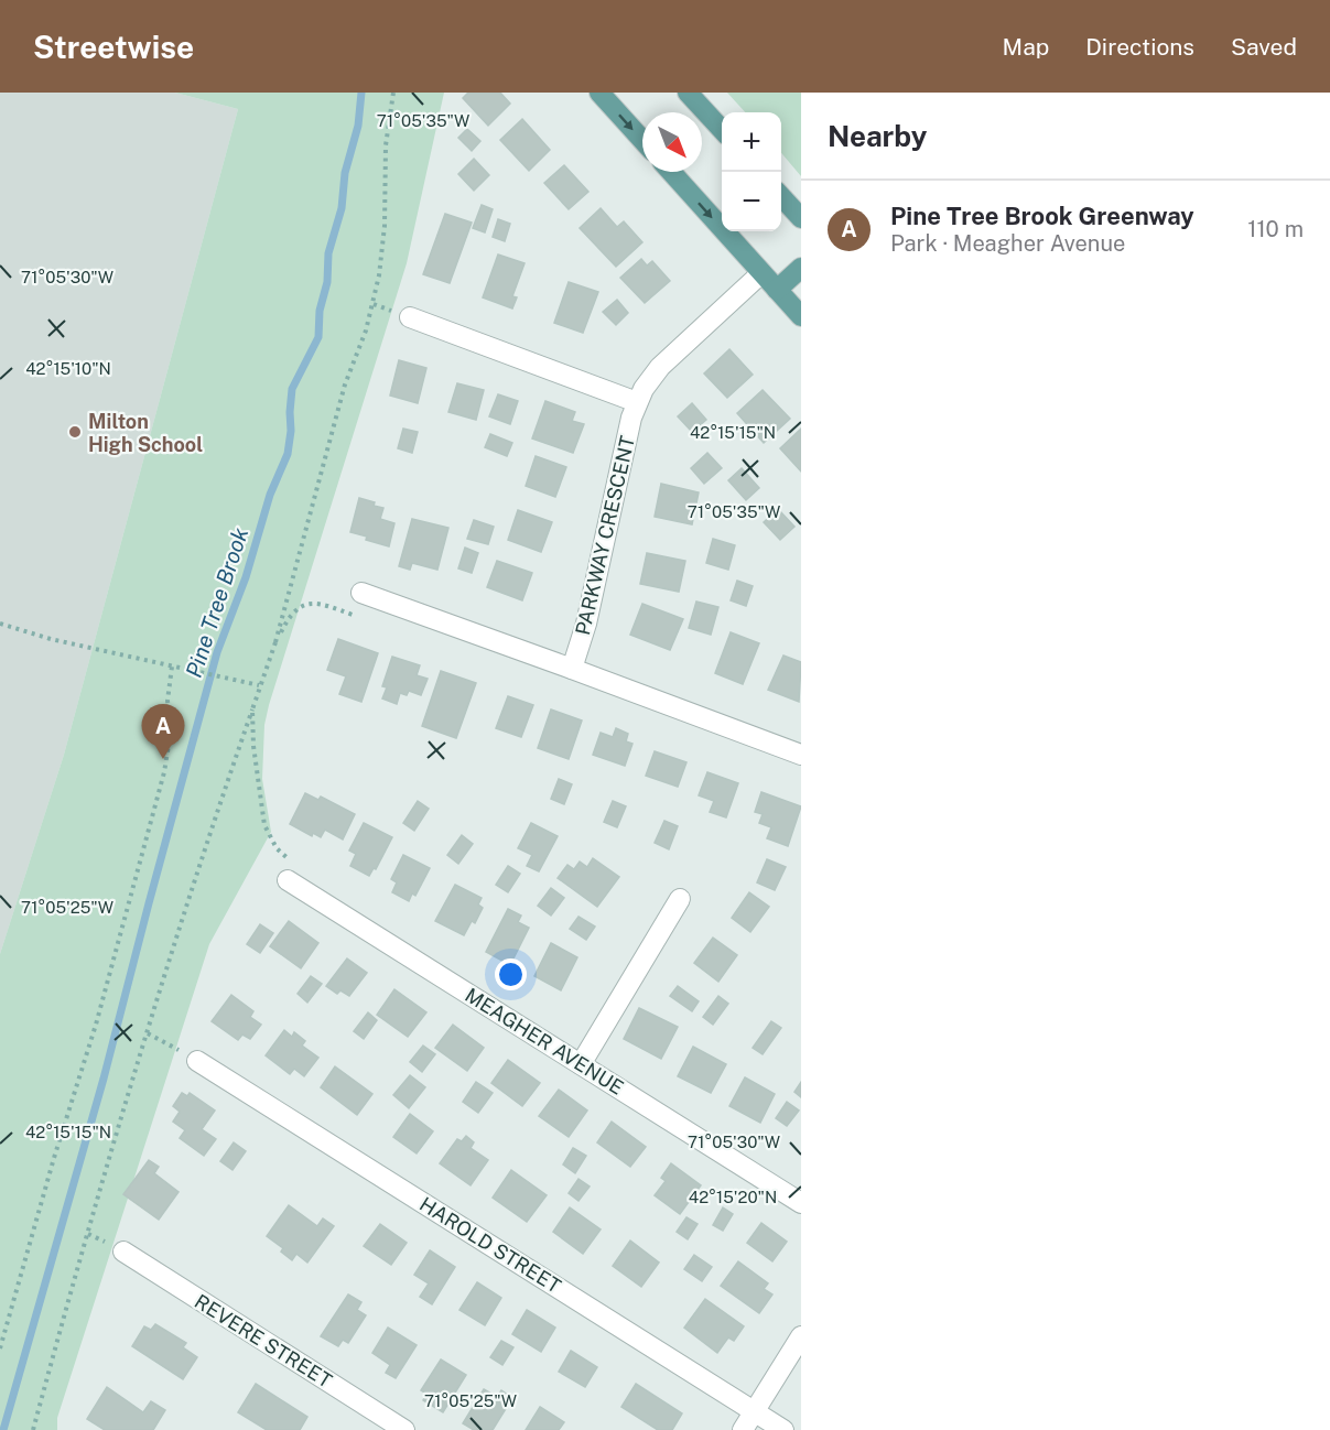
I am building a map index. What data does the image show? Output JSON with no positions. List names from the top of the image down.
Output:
{
  "streets": {
    "street": [
      "PARKWAY CRESCENT",
      "MEAGHER AVENUE",
      "HAROLD STREET",
      "REVERE STREET"
    ]
  },
  "water": ["Pine Tree Brook"],
  "places": ["Milton High School"],
  "north": "bottom right",
  "page": {
    "header": "Streetwise",
    "nav": ["Map", "Directions", "Saved"],
    "heading": "Nearby",
    "map_buttons": ["+", "−"],
    "list": [
      {
        "mark": "A",
        "name": "Pine Tree Brook Greenway",
        "note": "Park · Meagher Avenue",
        "value": "110 m"
      }
    ],
    "pins": "A"
  },
  "coordinates": [
    "71°05'35\"W",
    "71°05'30\"W",
    "42°15'10\"N",
    "42°15'15\"N",
    "71°05'25\"W",
    "42°15'20\"N"
  ]
}
